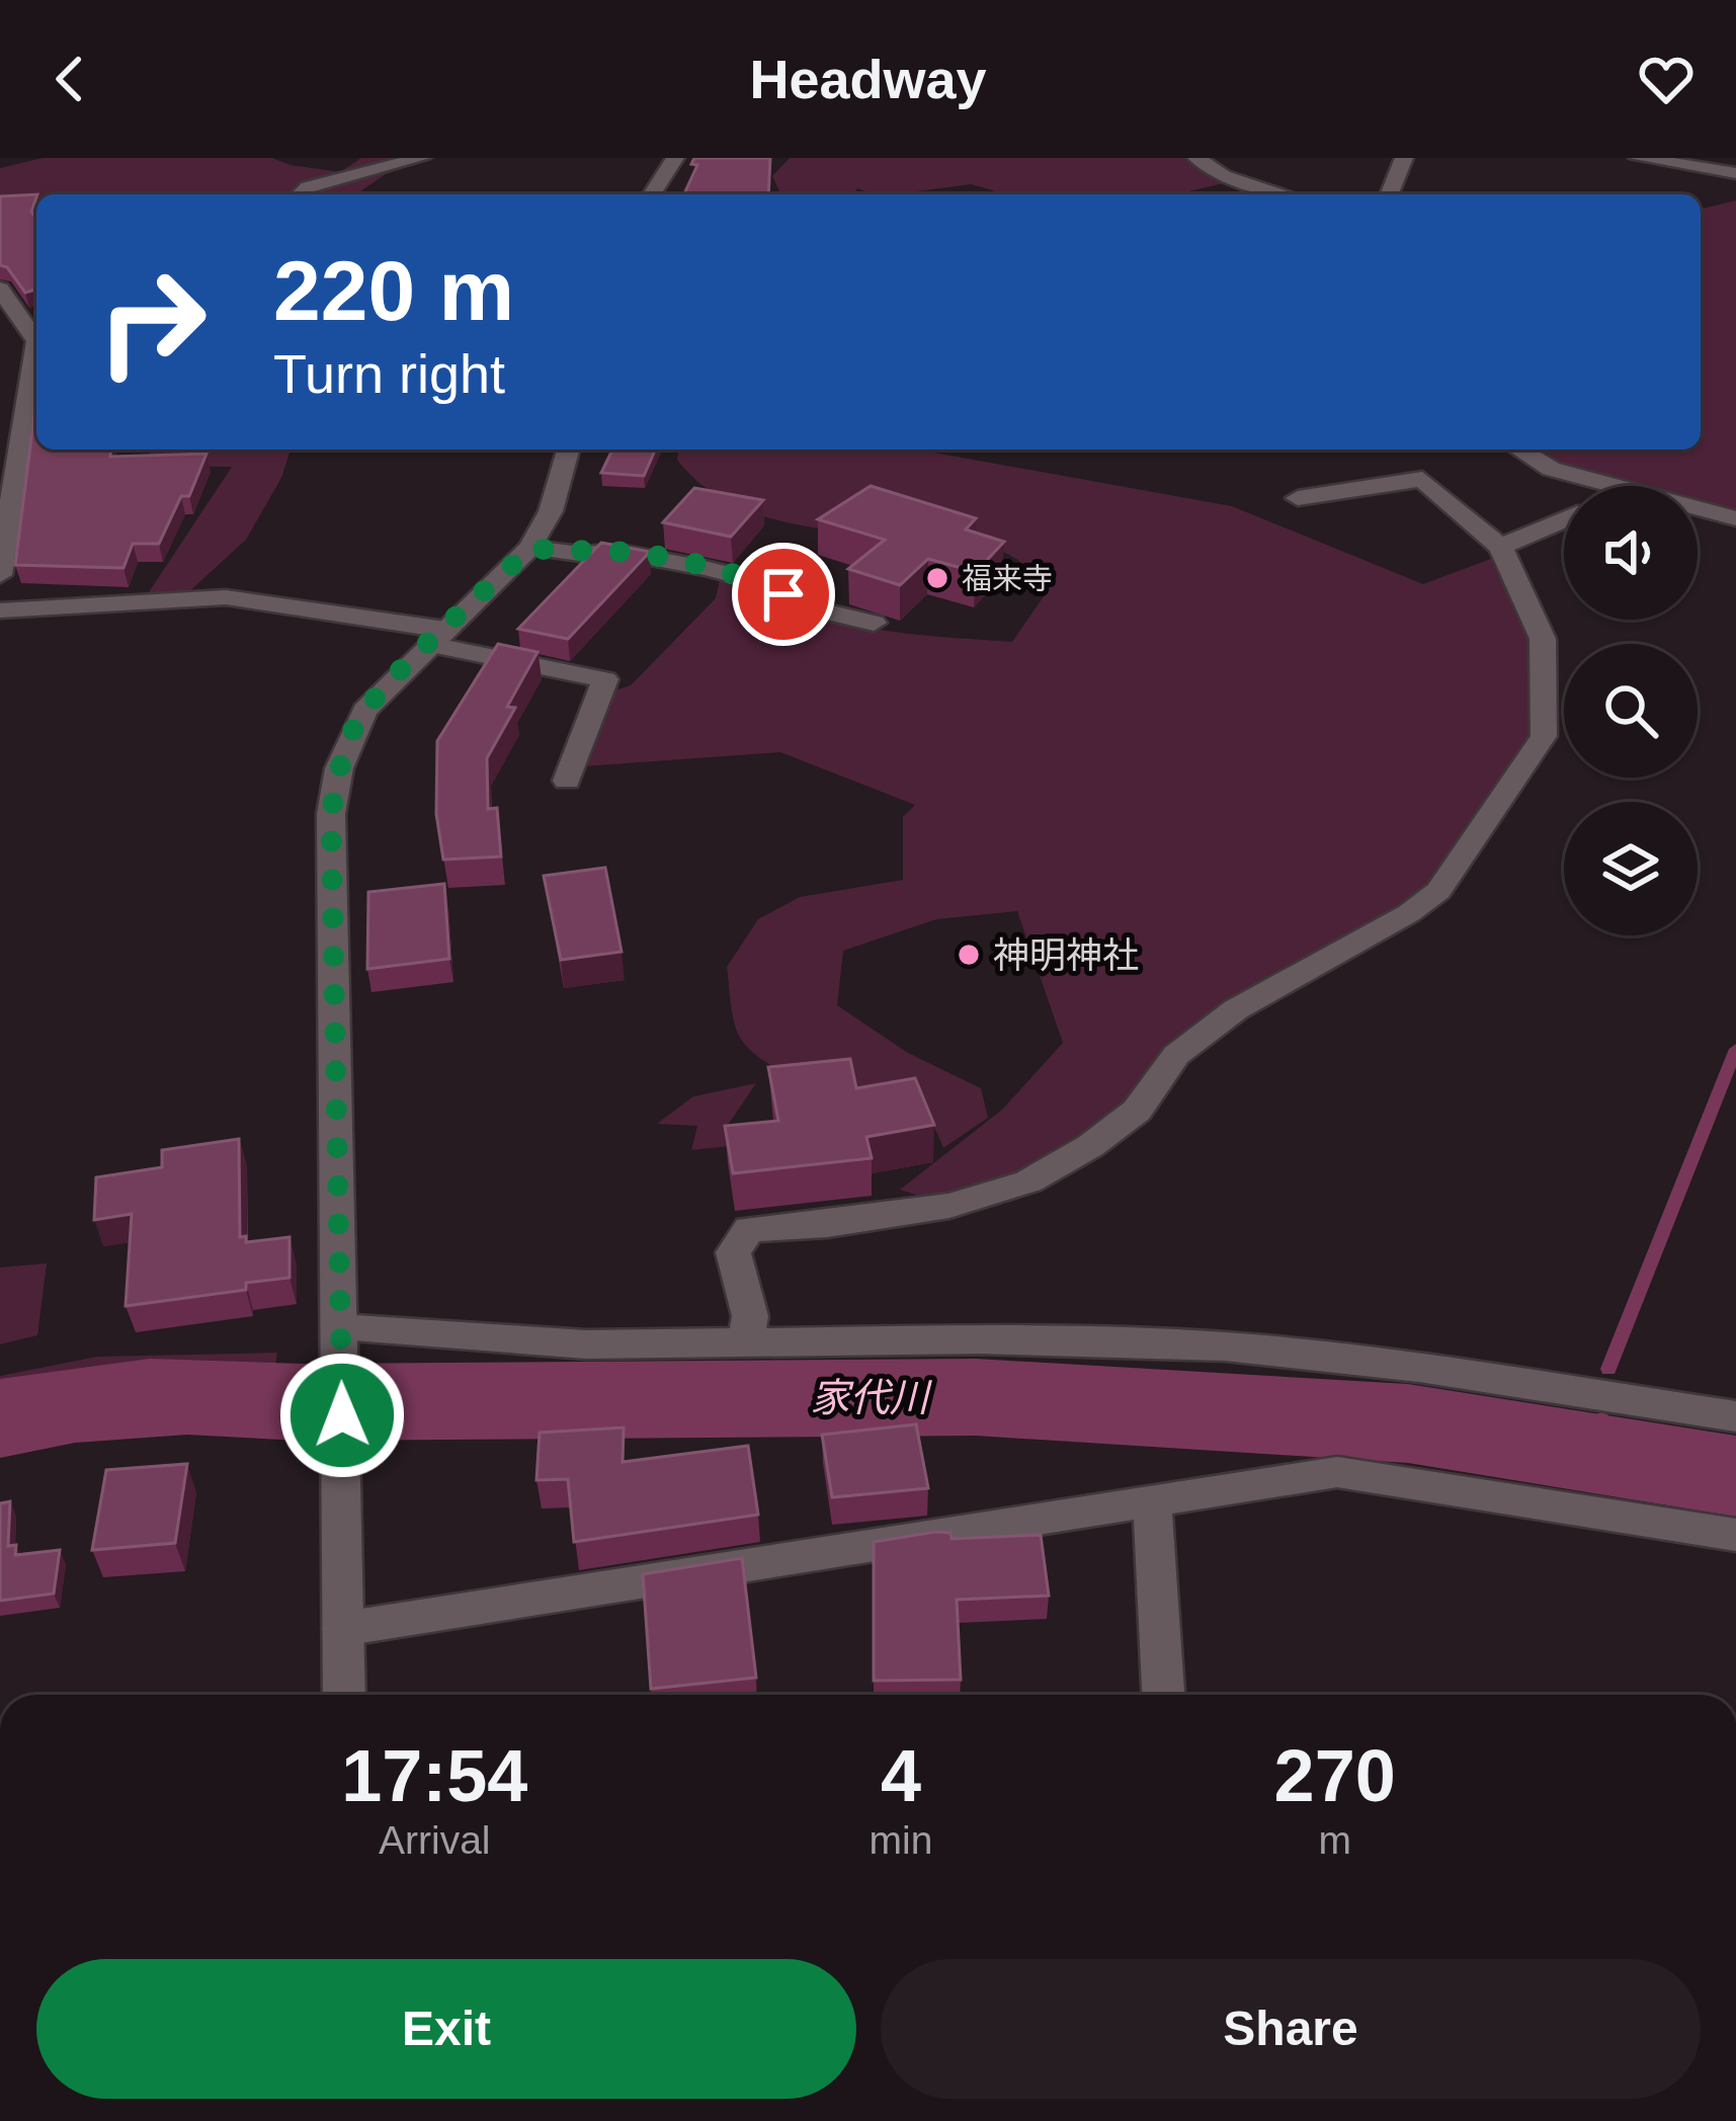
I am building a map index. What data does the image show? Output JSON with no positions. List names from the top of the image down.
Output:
{
  "water": ["家代川"],
  "places": ["福来寺", "神明神社"],
  "page": {
    "header": "Headway",
    "turn": ["220 m", "Turn right"],
    "eta": [
      "17:54",
      "Arrival",
      "4",
      "min",
      "270",
      "m"
    ],
    "buttons": ["Exit", "Share"]
  }
}
